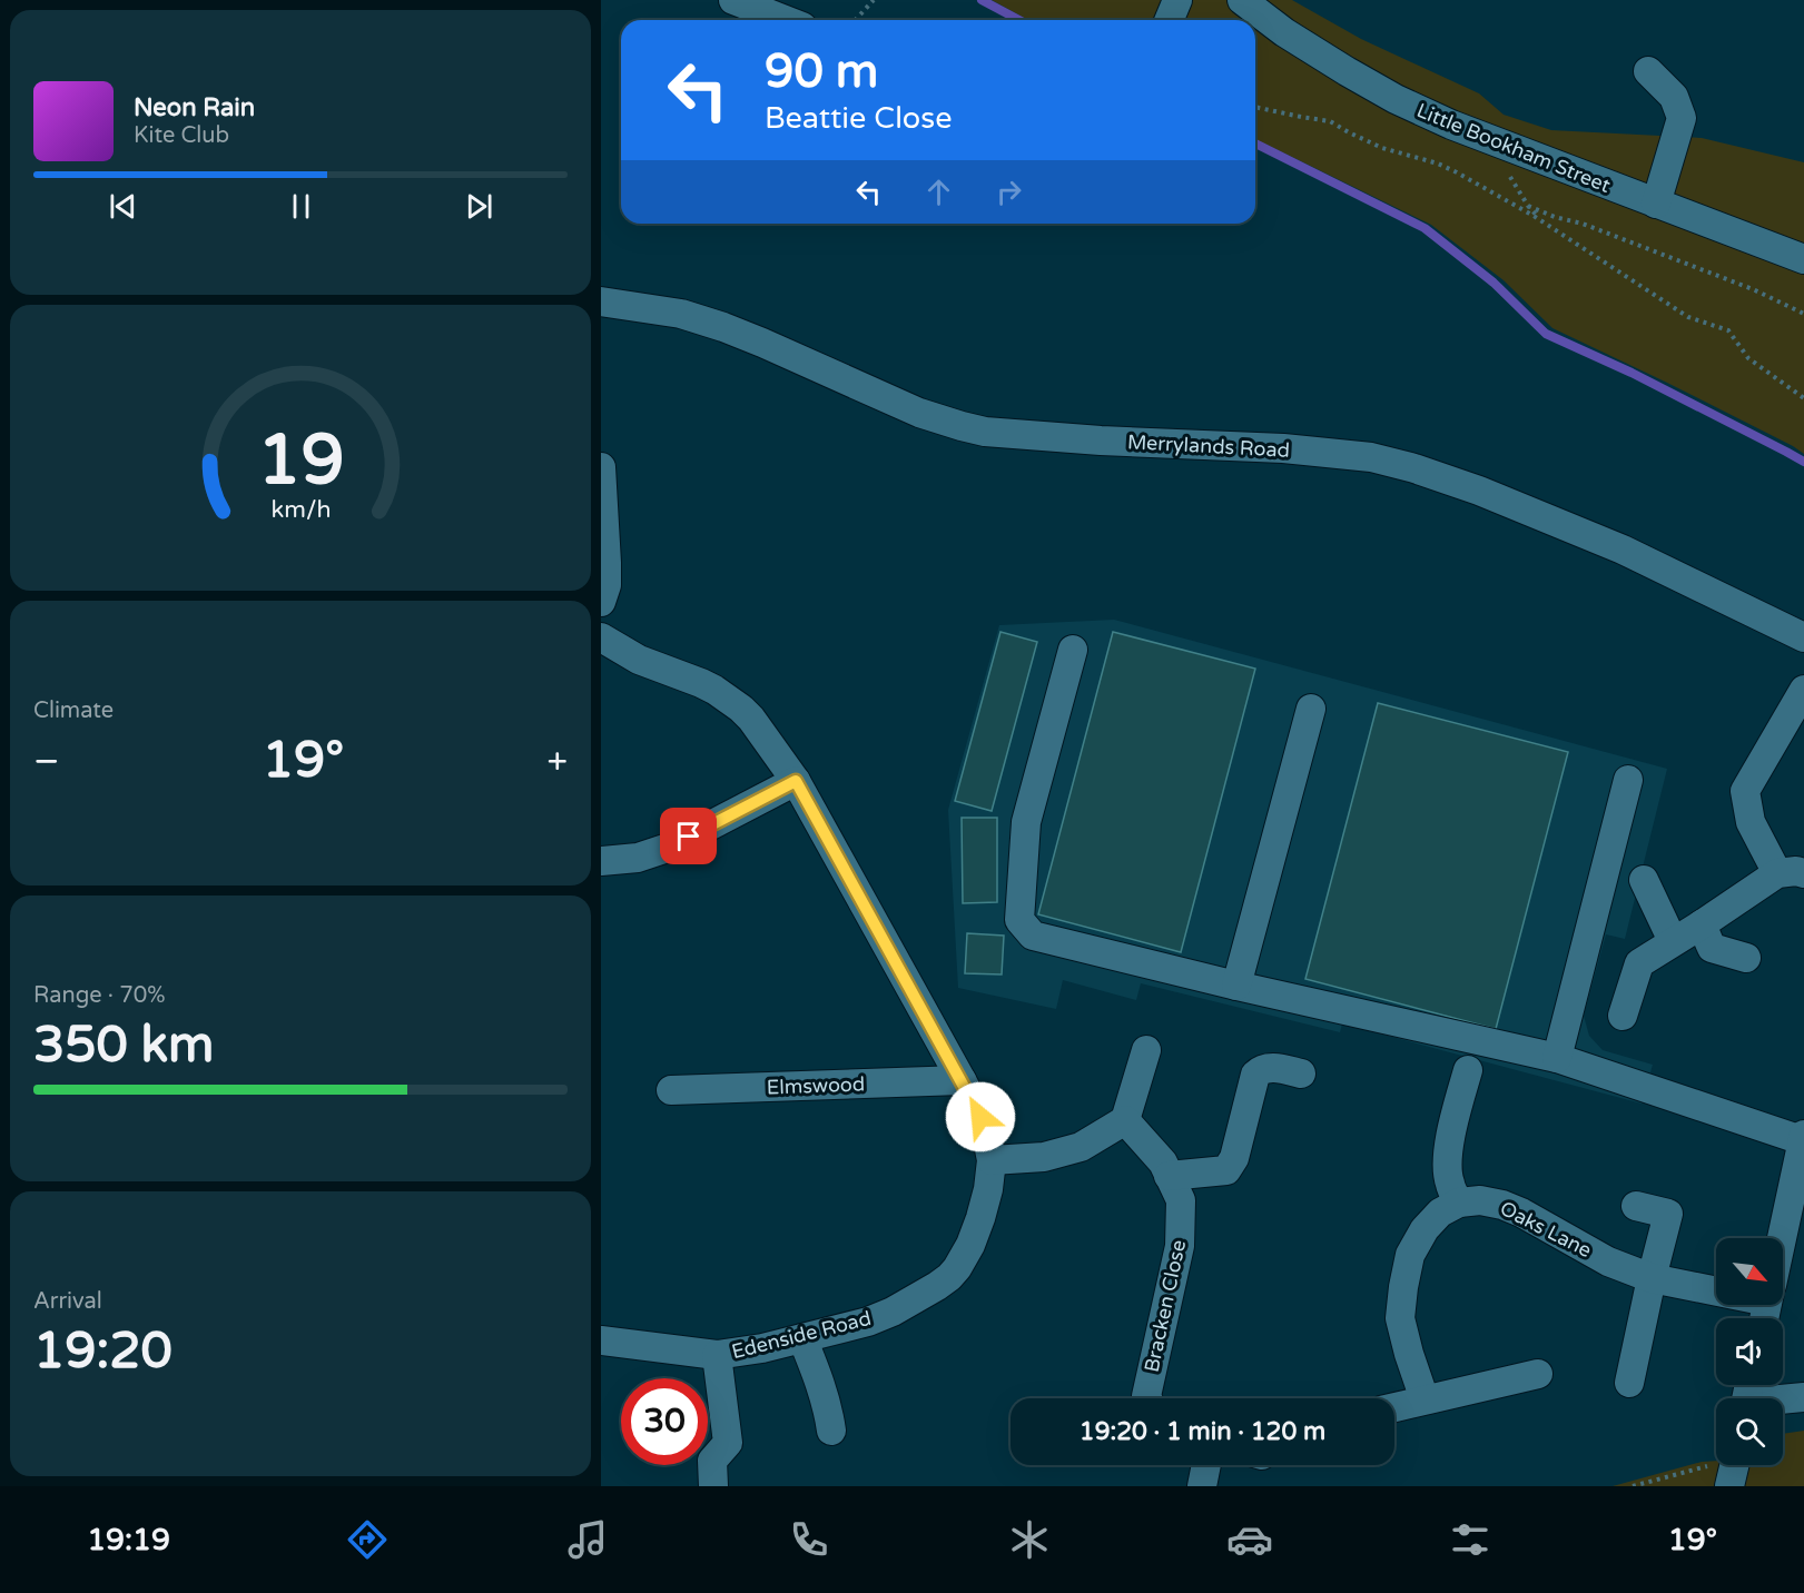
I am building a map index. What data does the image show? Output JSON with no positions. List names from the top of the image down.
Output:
{
  "streets": {
    "street": [
      "Little Bookham Street",
      "Merrylands Road",
      "Elmswood",
      "Oaks Lane",
      "Bracken Close",
      "Edenside Road"
    ]
  },
  "crossings": [
    ["Elmswood", "Edenside Road"]
  ],
  "north": "bottom right",
  "page": {
    "turn": ["90 m", "Beattie Close"],
    "song": ["Neon Rain", "Kite Club"],
    "tile": [
      "Climate",
      ["Range · 70%", "350 km"],
      ["Arrival", "19:20"]
    ],
    "heat": ["−", "19°", "+"],
    "limit": "30",
    "trip": "19:20 · 1 min · 120 m",
    "tabs": ["19:19", "19°"],
    "gauge": ["19", "km/h"]
  }
}
